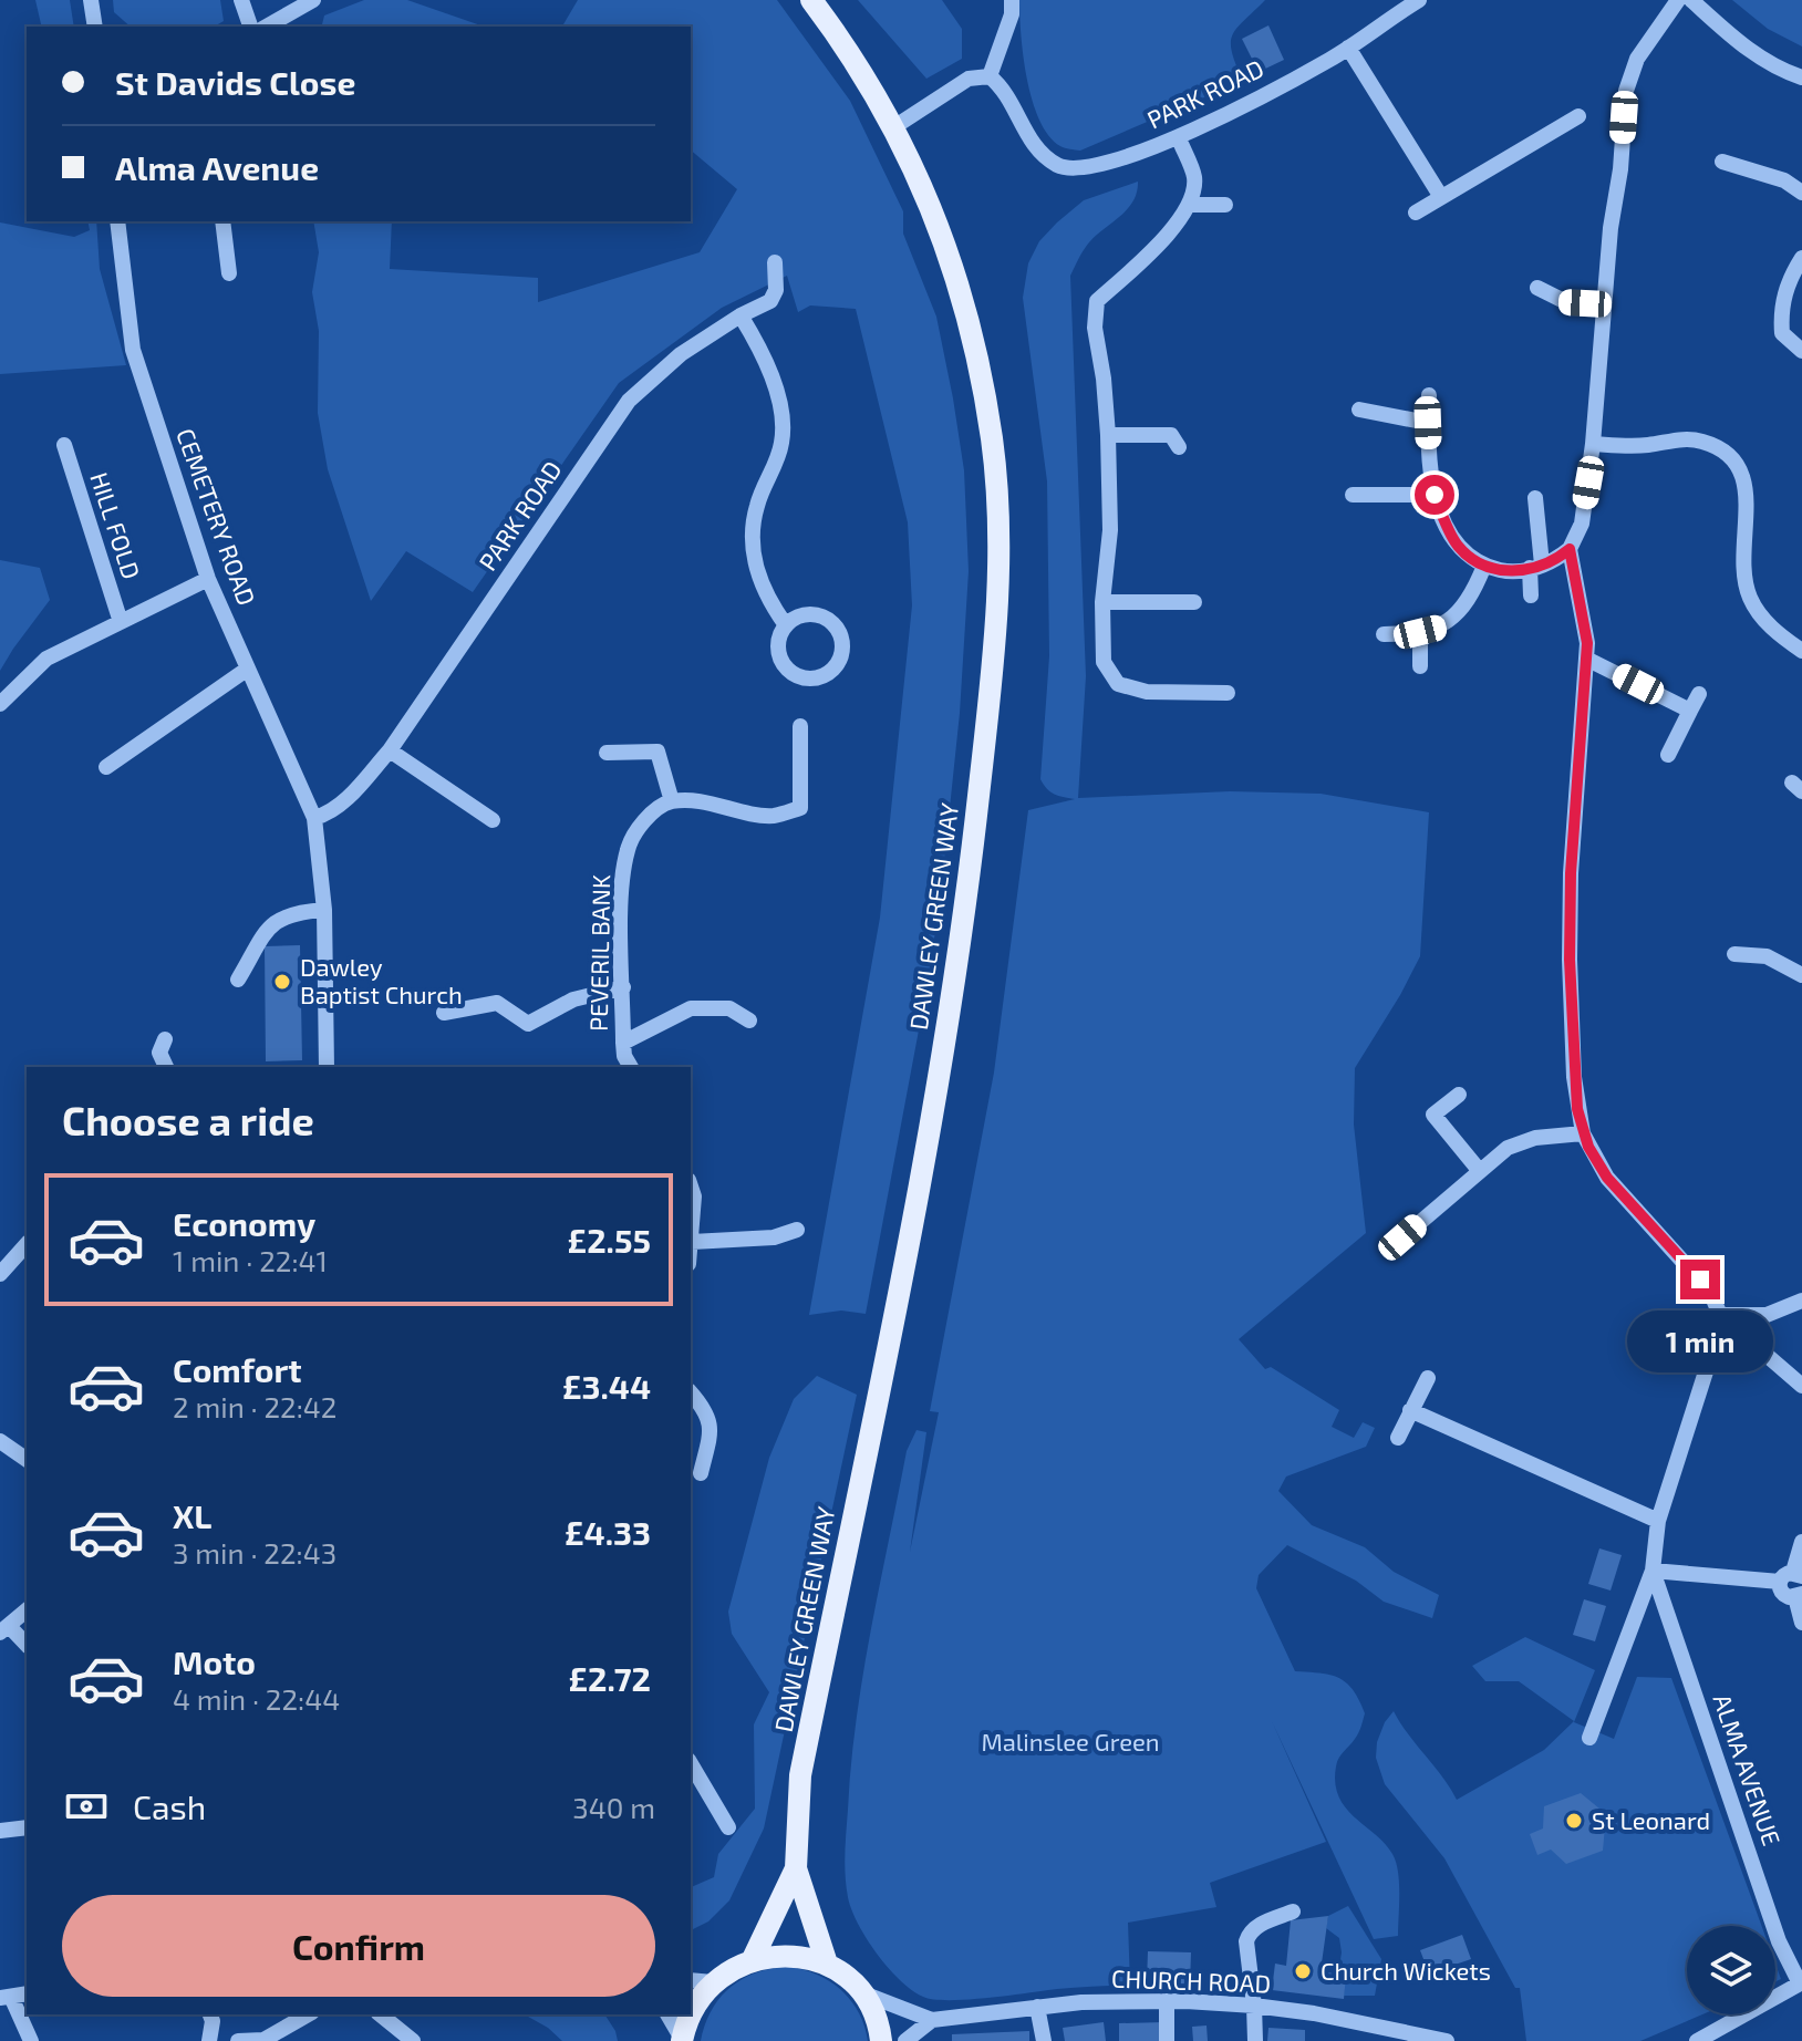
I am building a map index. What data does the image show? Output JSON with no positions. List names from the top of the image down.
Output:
{
  "streets": {
    "main road": ["DAWLEY GREEN WAY"],
    "street": [
      "PARK ROAD",
      "CEMETERY ROAD",
      "HILL FOLD",
      "PEVERIL BANK",
      "ALMA AVENUE",
      "CHURCH ROAD"
    ]
  },
  "crossings": [
    ["PARK ROAD", "CEMETERY ROAD"],
    ["CEMETERY ROAD", "HILL FOLD"]
  ],
  "parks": ["Malinslee Green"],
  "places": ["Dawley Baptist Church", "St Leonard", "Church Wickets"],
  "page": {
    "banner": ["St Davids Close", "Alma Avenue"],
    "heading": "Choose a ride",
    "list": [
      {
        "name": "Economy",
        "note": "1 min · 22:41",
        "value": "£2.55"
      },
      {
        "name": "Comfort",
        "note": "2 min · 22:42",
        "value": "£3.44"
      },
      {
        "name": "XL",
        "note": "3 min · 22:43",
        "value": "£4.33"
      },
      {
        "name": "Moto",
        "note": "4 min · 22:44",
        "value": "£2.72"
      }
    ],
    "bubble": "1 min",
    "pay": ["Cash", "340 m"],
    "buttons": "Confirm"
  }
}
